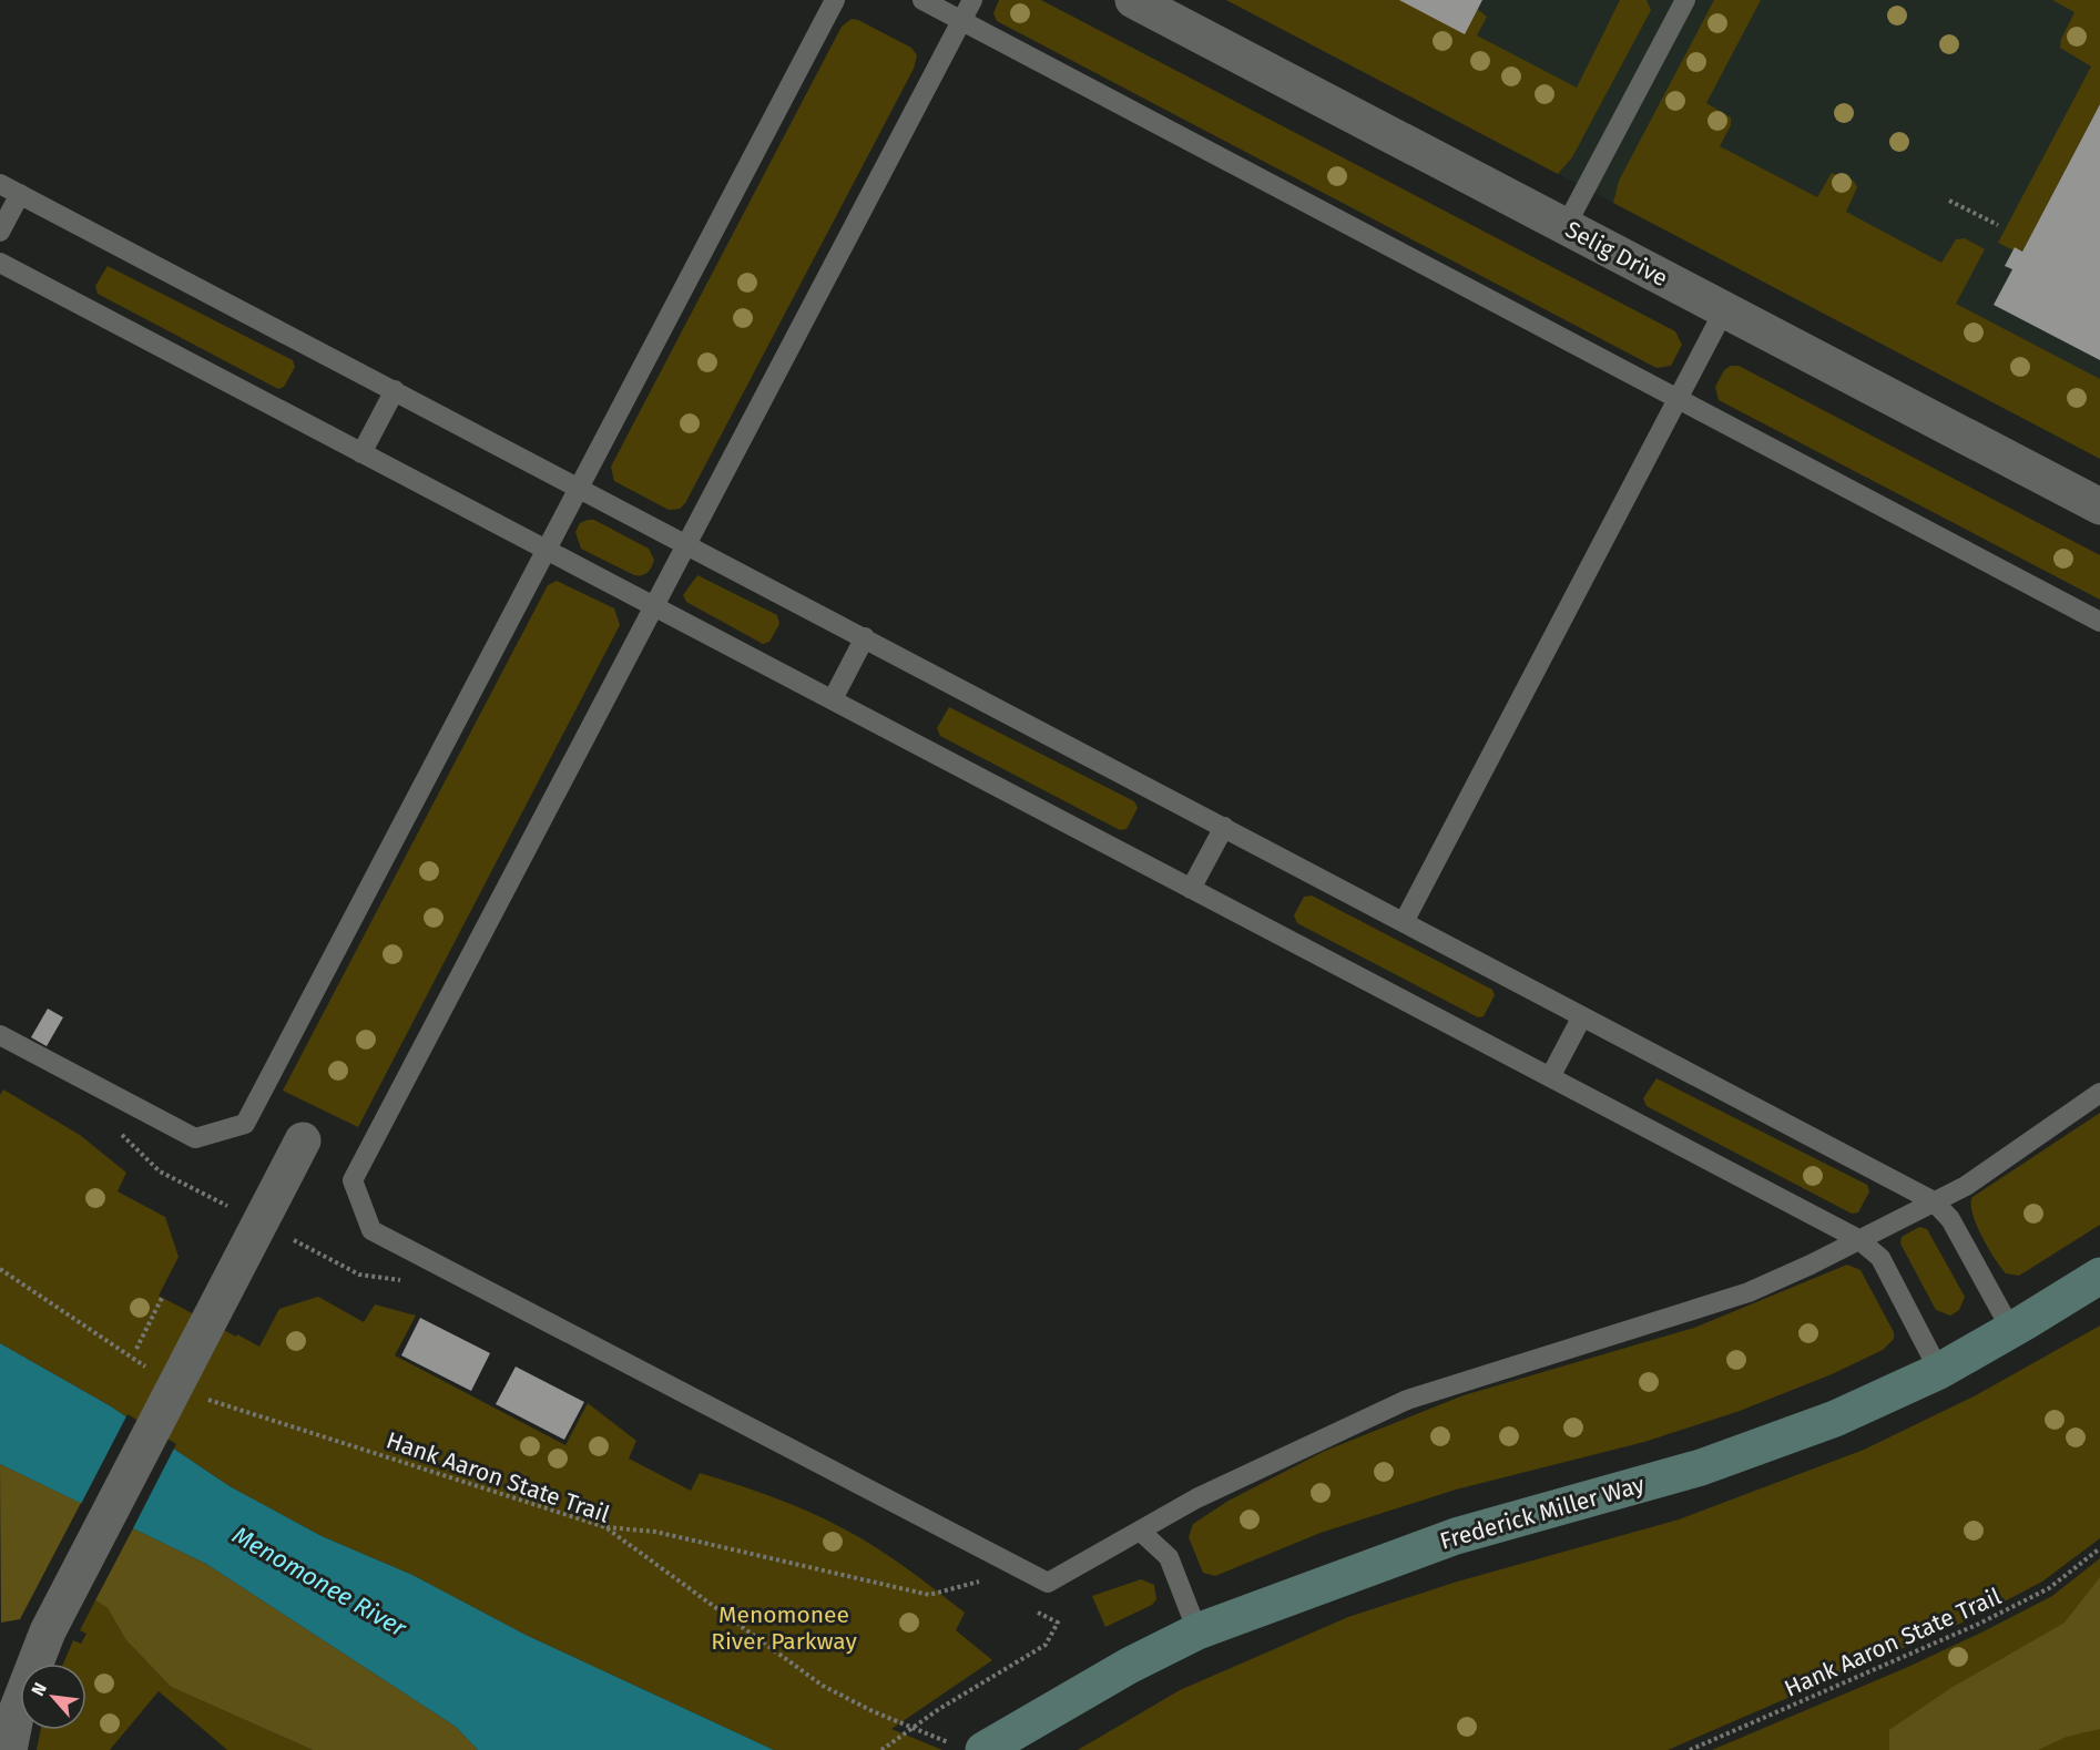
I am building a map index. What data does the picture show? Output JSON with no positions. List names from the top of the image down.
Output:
{
  "streets": {
    "street": ["Selig Drive", "Frederick Miller Way"],
    "path": ["Hank Aaron State Trail"]
  },
  "crossings": [
    ["Hank Aaron State Trail", "Frederick Miller Way"]
  ],
  "water": ["Menomonee River"],
  "parks": ["Menomonee River Parkway"],
  "north": "top left"
}
